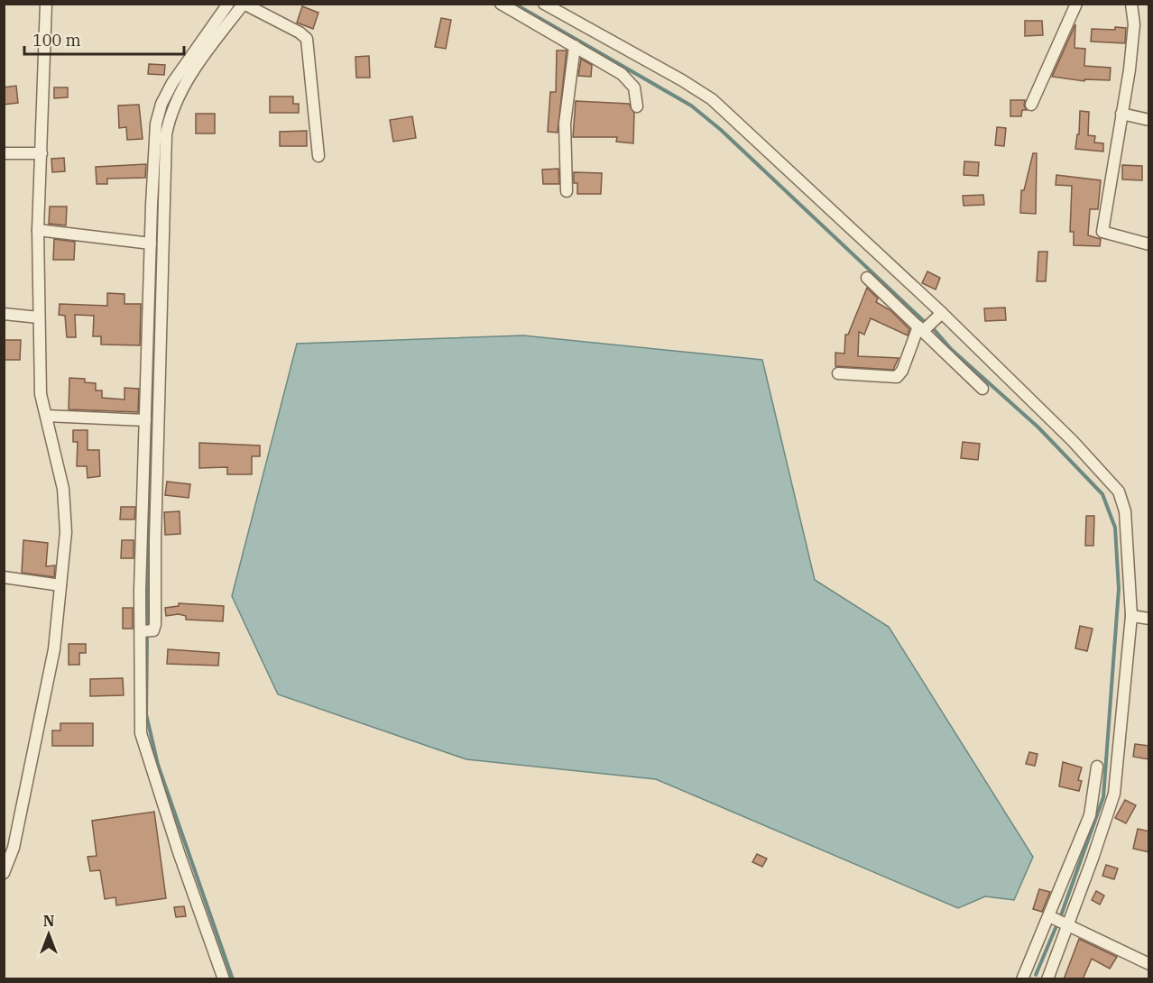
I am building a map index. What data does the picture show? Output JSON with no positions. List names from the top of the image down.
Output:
{
  "scale_bar": "100 m",
  "north": "top"
}
